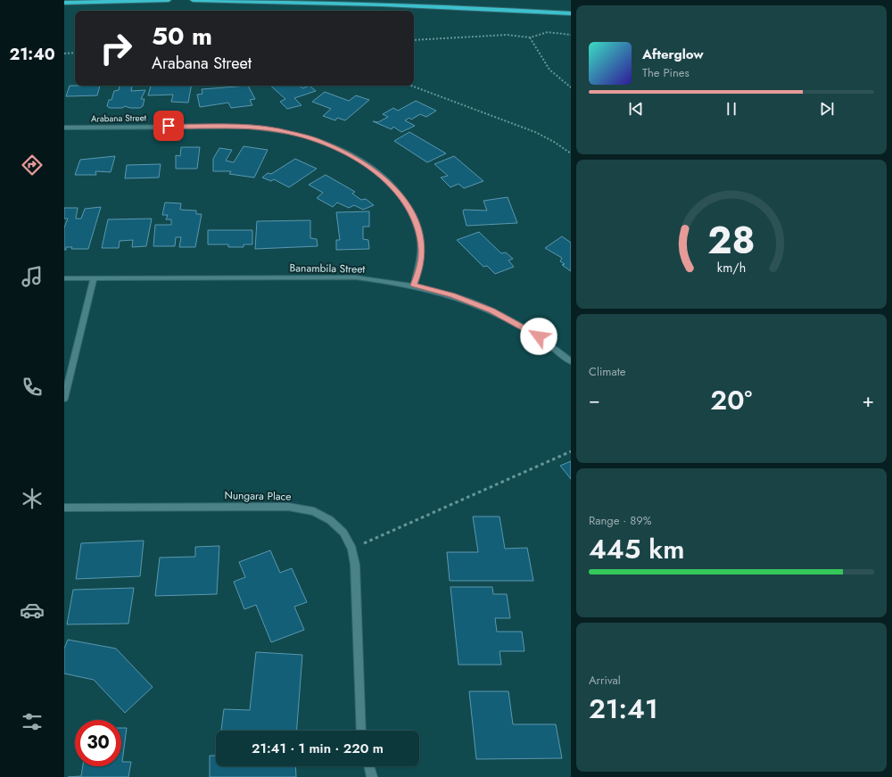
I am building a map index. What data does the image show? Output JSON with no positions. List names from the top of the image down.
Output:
{
  "streets": {
    "street": ["Arabana Street", "Banambila Street", "Nungara Place"]
  },
  "crossings": [
    ["Arabana Street", "Banambila Street"]
  ],
  "page": {
    "tabs": "21:40",
    "turn": ["50 m", "Arabana Street"],
    "song": ["Afterglow", "The Pines"],
    "tile": [
      "Climate",
      ["Range · 89%", "445 km"],
      ["Arrival", "21:41"]
    ],
    "heat": ["−", "20°", "+"],
    "limit": "30",
    "trip": "21:41 · 1 min · 220 m",
    "gauge": ["28", "km/h"]
  }
}
